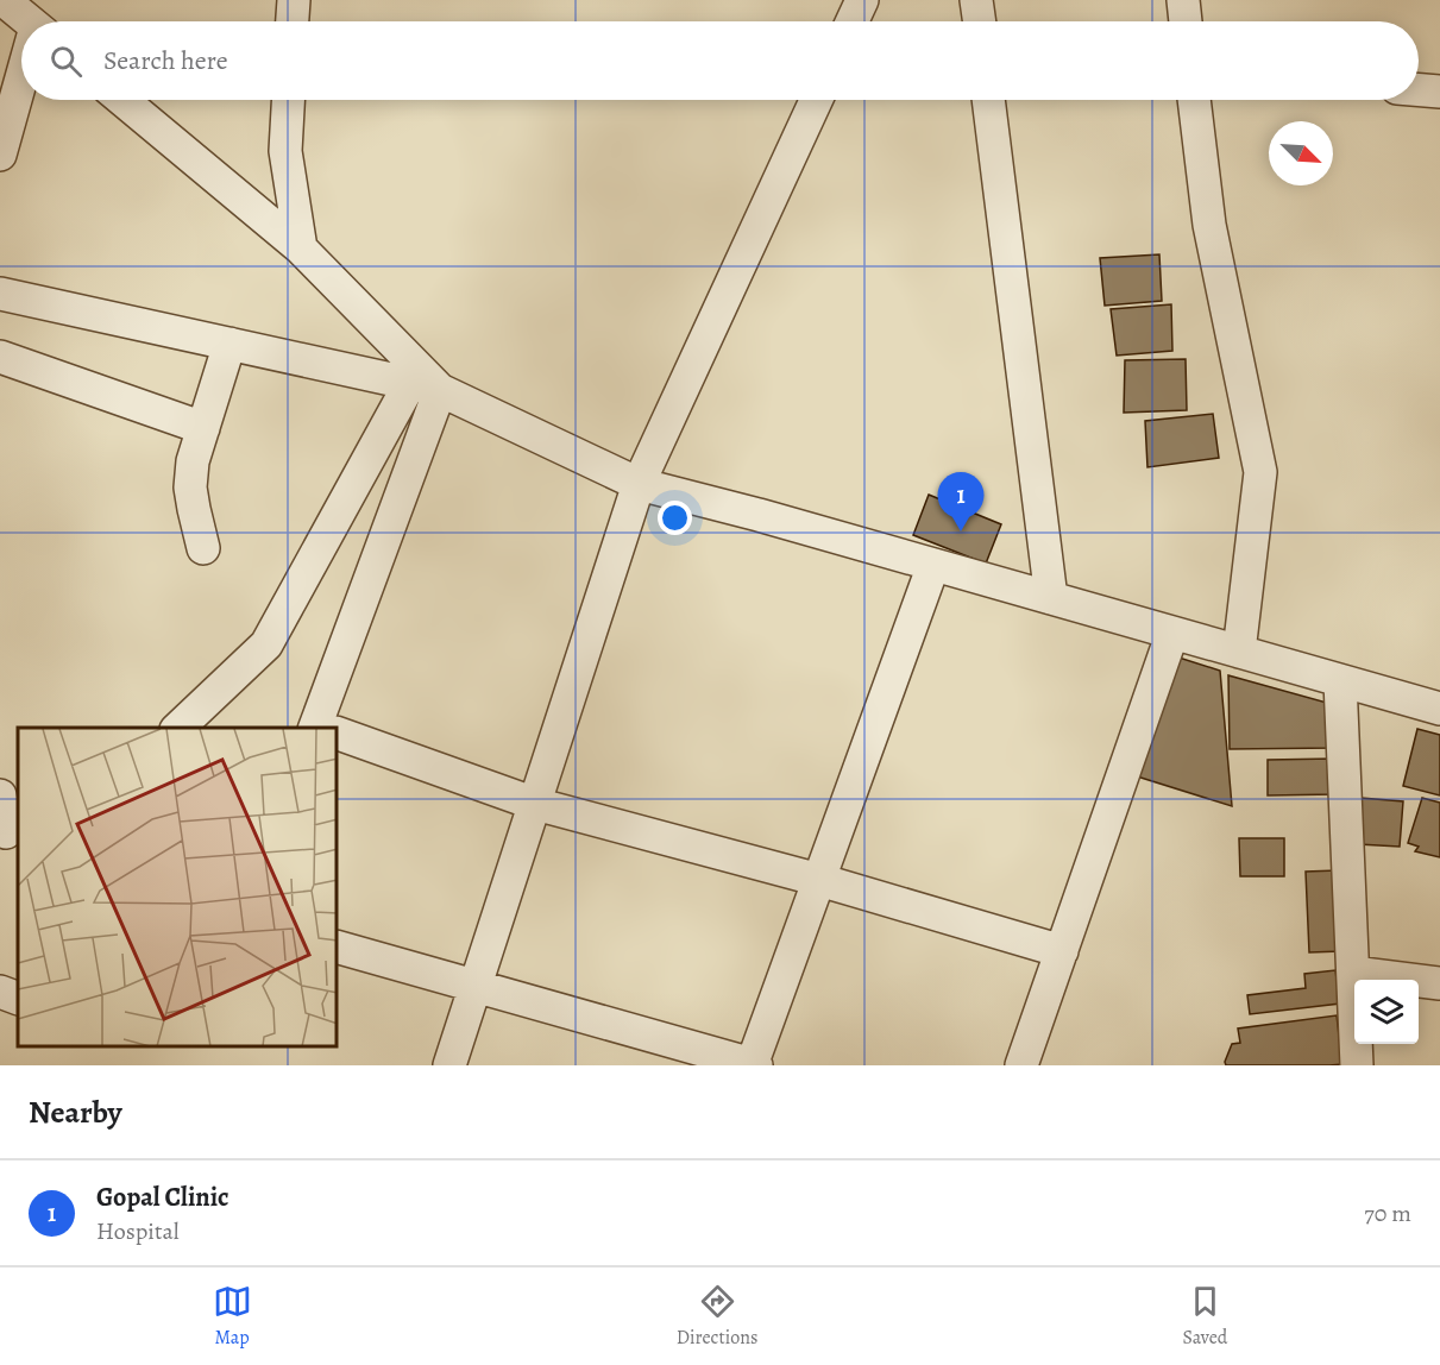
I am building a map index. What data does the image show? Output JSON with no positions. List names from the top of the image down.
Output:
{
  "north": "bottom right",
  "page": {
    "search": "Search here",
    "pins": "1",
    "heading": "Nearby",
    "list": [
      {
        "mark": "1",
        "name": "Gopal Clinic",
        "note": "Hospital",
        "value": "70 m"
      }
    ],
    "nav": ["Map", "Directions", "Saved"]
  }
}
